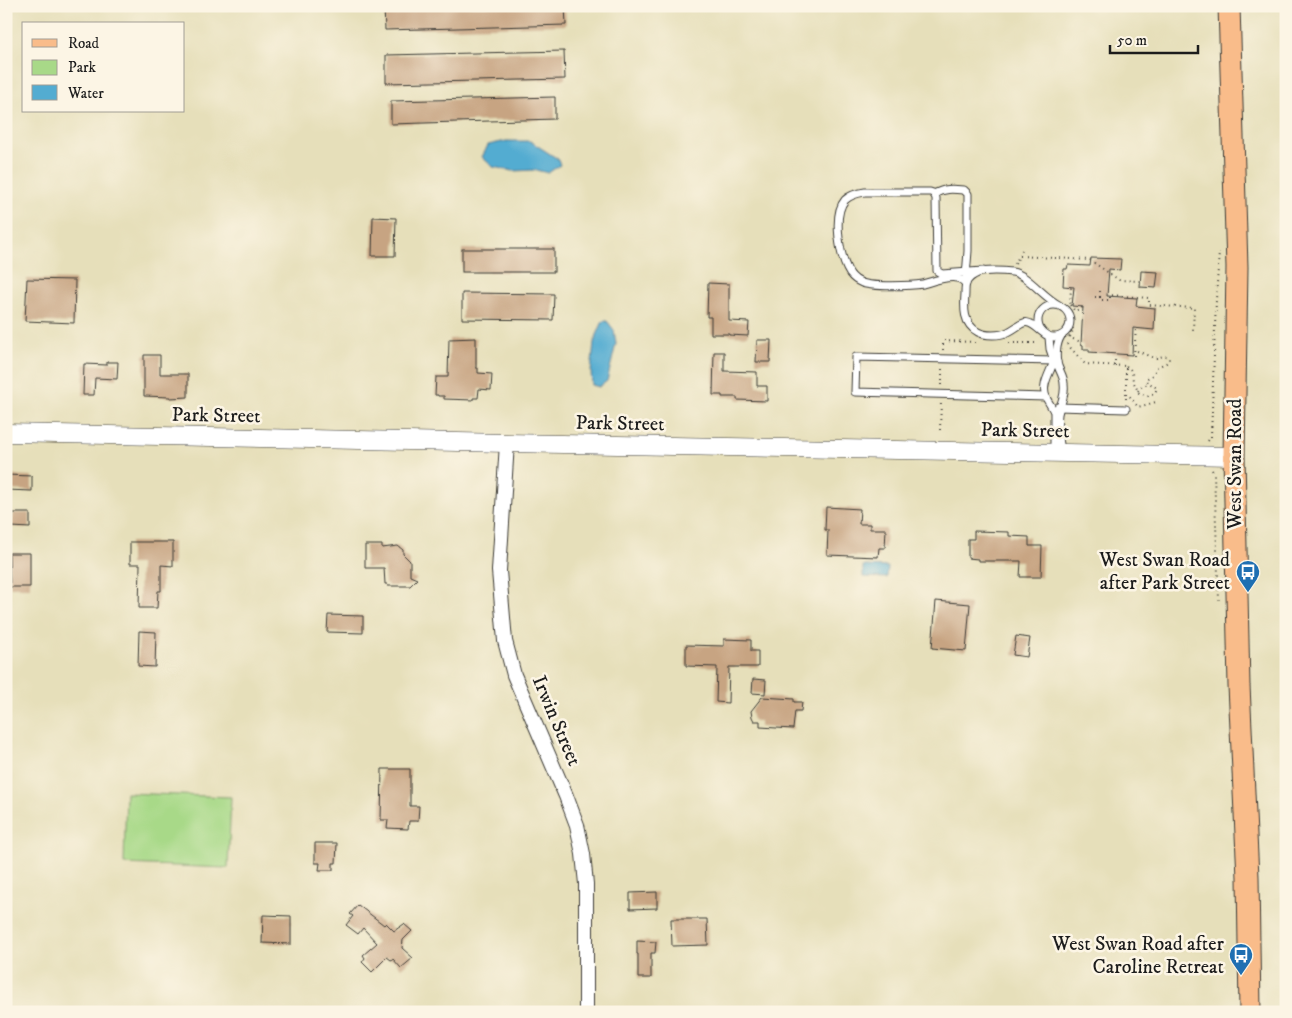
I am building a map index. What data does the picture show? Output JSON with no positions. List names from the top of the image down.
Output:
{
  "streets": {
    "main road": ["West Swan Road"],
    "street": ["Park Street", "Irwin Street"]
  },
  "crossings": [
    ["Park Street", "West Swan Road"],
    ["Park Street", "Irwin Street"]
  ],
  "places": {
    "bus stop": ["West Swan Road after Park Street", "West Swan Road after Caroline Retreat"]
  },
  "legend": ["Road", "Park", "Water"],
  "scale_bar": "50 m"
}
